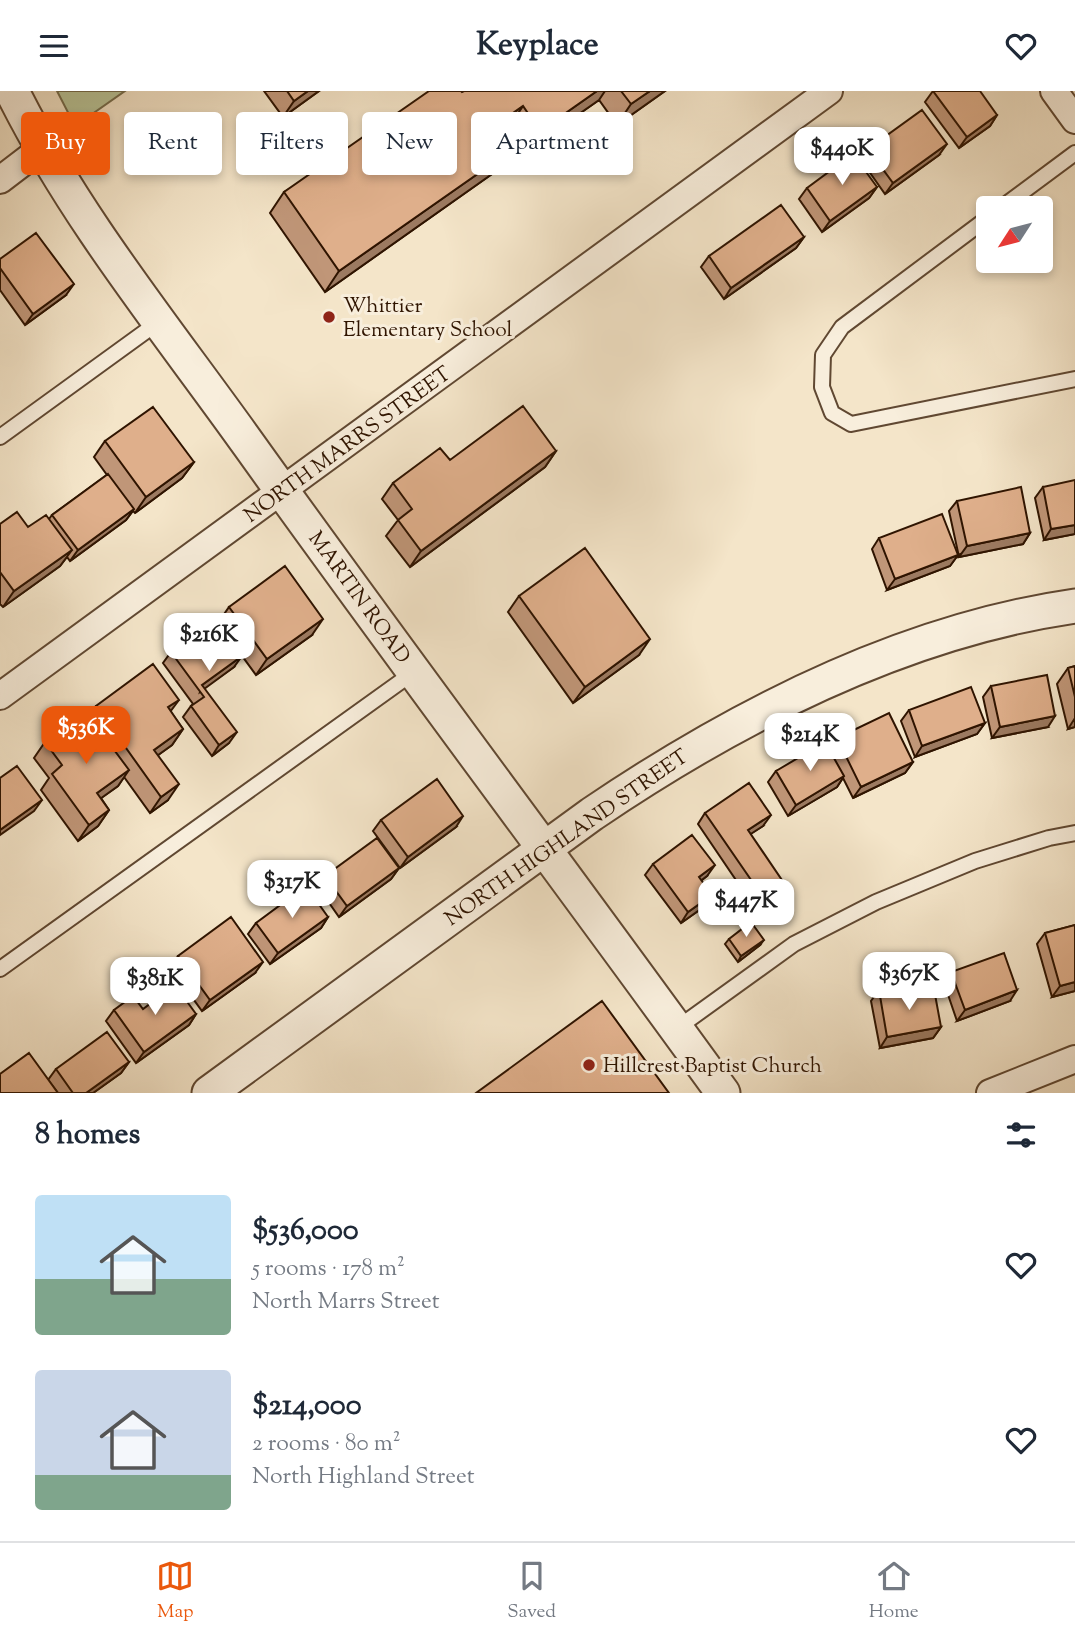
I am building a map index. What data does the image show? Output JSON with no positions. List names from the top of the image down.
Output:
{
  "streets": {
    "street": ["NORTH MARRS STREET", "MARTIN ROAD", "NORTH HIGHLAND STREET"]
  },
  "crossings": [
    ["NORTH MARRS STREET", "MARTIN ROAD"],
    ["MARTIN ROAD", "NORTH HIGHLAND STREET"]
  ],
  "places": ["Whittier Elementary School", "Hillcrest Baptist Church"],
  "north": "bottom left",
  "page": {
    "header": "Keyplace",
    "chip": [
      "Buy",
      "Rent",
      "Filters",
      "New",
      "Apartment"
    ],
    "price": [
      "$440K",
      "$216K",
      "$536K",
      "$214K",
      "$317K",
      "$447K",
      "$367K",
      "$381K"
    ],
    "heading": "8 homes",
    "list": [
      {
        "name": "$536,000",
        "note": "5 rooms · 178 m² · North Marrs Street"
      },
      {
        "name": "$214,000",
        "note": "2 rooms · 80 m² · North Highland Street"
      }
    ],
    "tabs": ["Map", "Saved", "Home"]
  }
}
